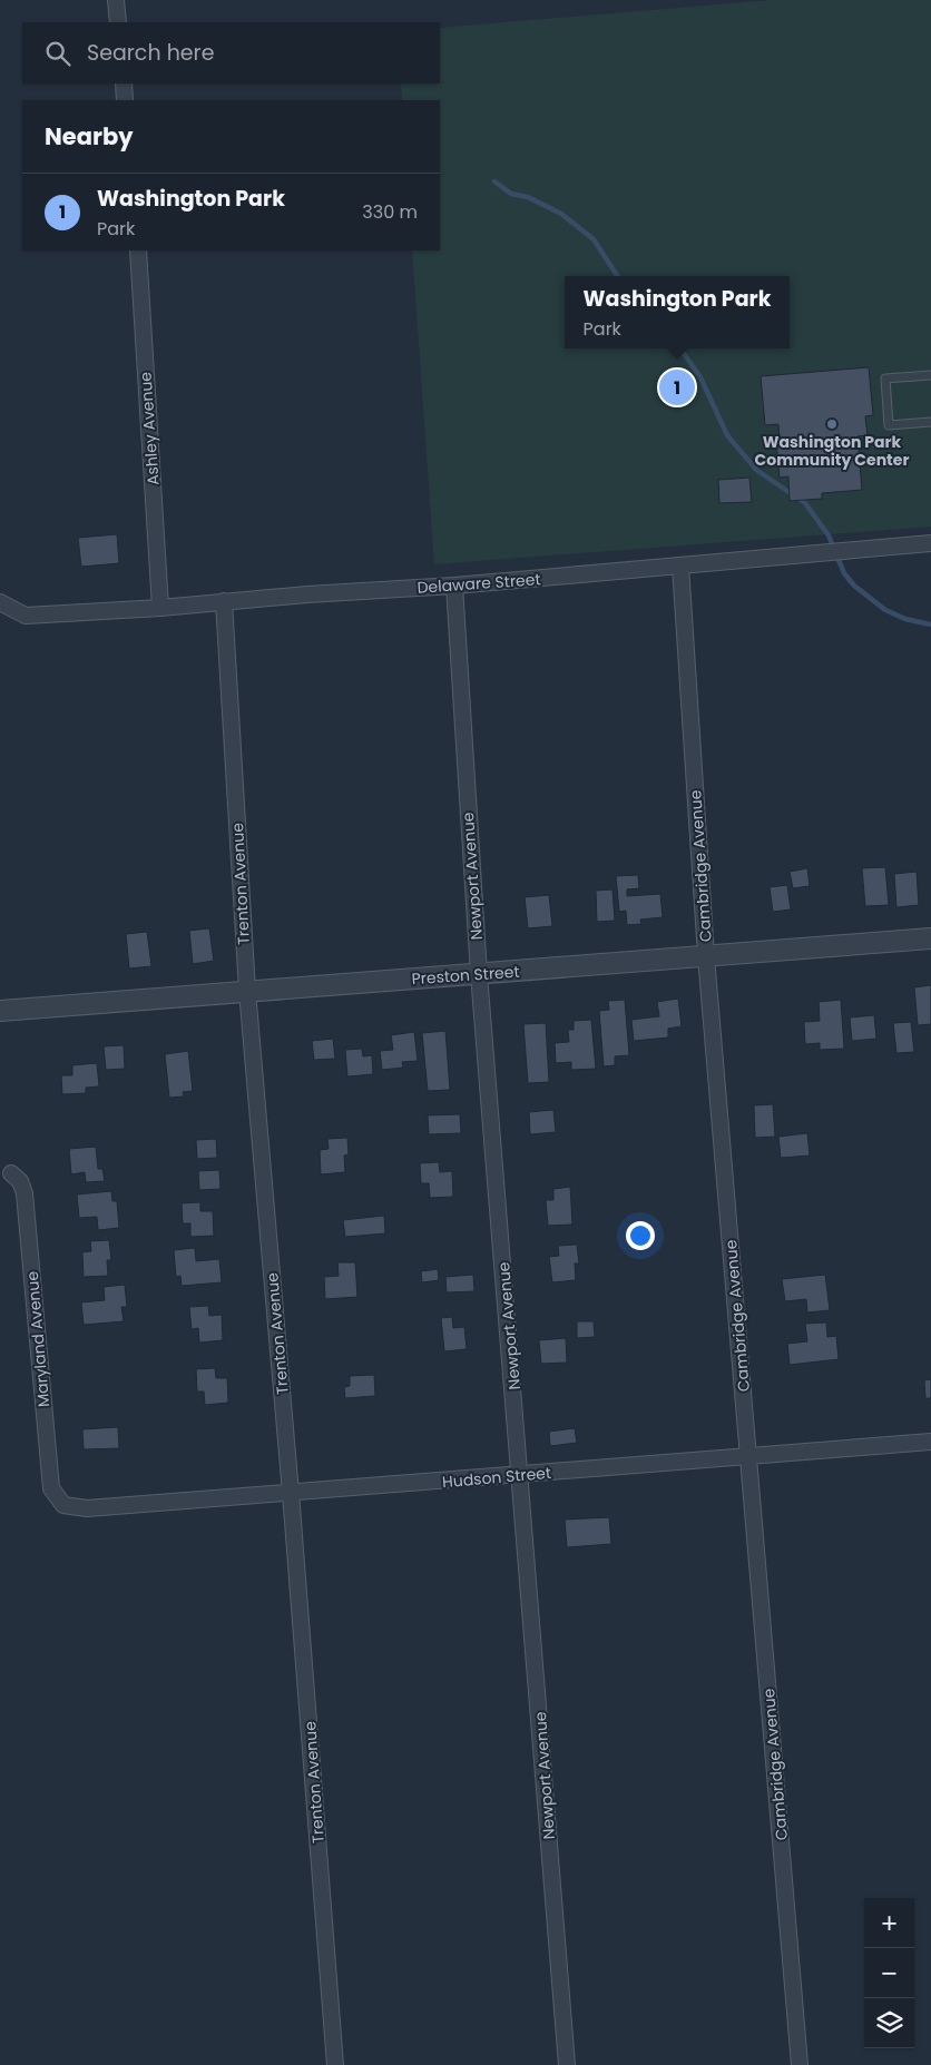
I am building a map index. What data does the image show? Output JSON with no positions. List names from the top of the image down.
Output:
{
  "streets": {
    "street": [
      "Ashley Avenue",
      "Delaware Street",
      "Cambridge Avenue",
      "Newport Avenue",
      "Trenton Avenue",
      "Preston Street",
      "Maryland Avenue",
      "Hudson Street"
    ]
  },
  "crossings": [
    ["Ashley Avenue", "Delaware Street"],
    ["Delaware Street", "Cambridge Avenue"],
    ["Delaware Street", "Newport Avenue"],
    ["Delaware Street", "Trenton Avenue"],
    ["Cambridge Avenue", "Preston Street"],
    ["Cambridge Avenue", "Hudson Street"],
    ["Newport Avenue", "Preston Street"],
    ["Newport Avenue", "Hudson Street"],
    ["Trenton Avenue", "Preston Street"],
    ["Trenton Avenue", "Hudson Street"],
    ["Maryland Avenue", "Hudson Street"]
  ],
  "places": ["Washington Park Community Center"],
  "page": {
    "search": "Search here",
    "heading": "Nearby",
    "list": [
      {
        "mark": "1",
        "name": "Washington Park",
        "note": "Park",
        "value": "330 m"
      }
    ],
    "popup": ["Washington Park", "Park"],
    "pins": "1",
    "map_buttons": ["+", "−"]
  }
}
